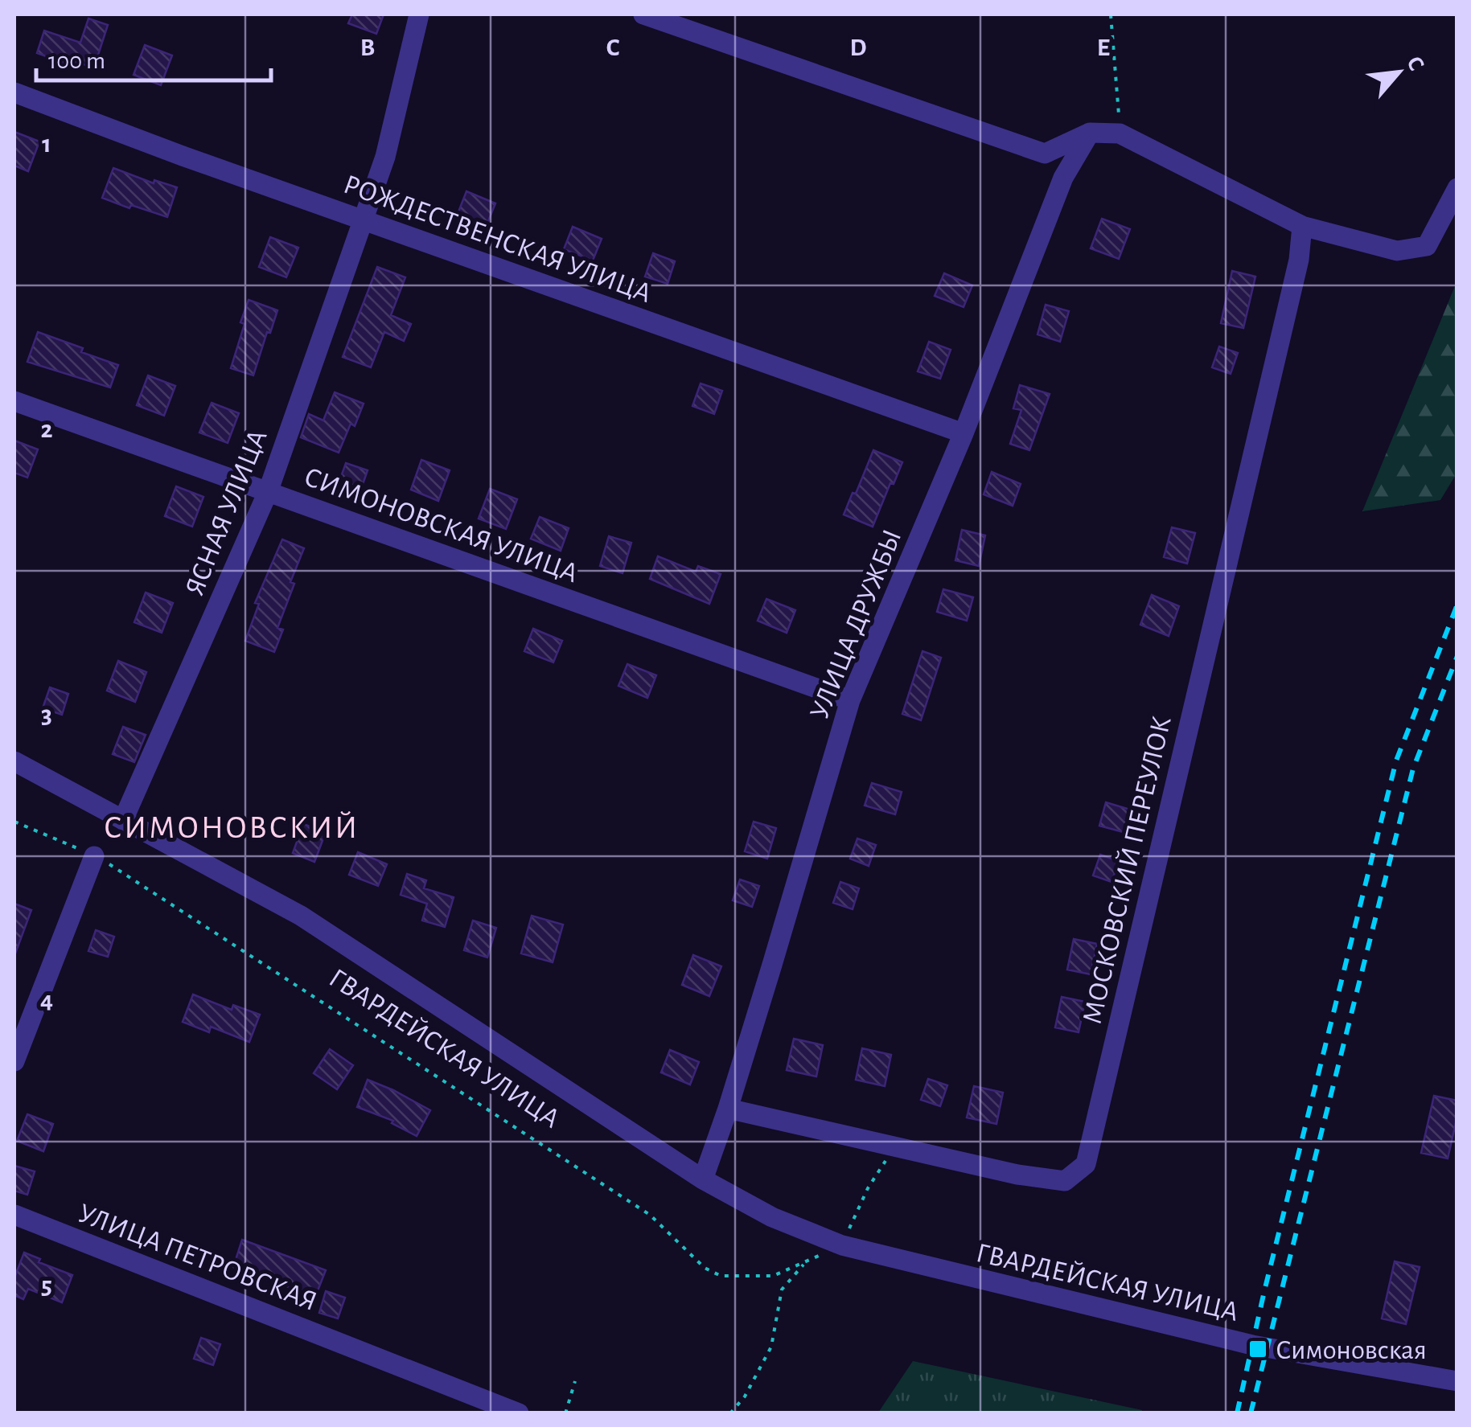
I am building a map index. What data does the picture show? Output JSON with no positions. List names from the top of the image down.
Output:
{
  "streets": {
    "street": [
      "РОЖДЕСТВЕНСКАЯ УЛИЦА",
      "ЯСНАЯ УЛИЦА",
      "СИМОНОВСКАЯ УЛИЦА",
      "УЛИЦА ДРУЖБЫ",
      "МОСКОВСКИЙ ПЕРЕУЛОК",
      "ГВАРДЕЙСКАЯ УЛИЦА",
      "УЛИЦА ПЕТРОВСКАЯ"
    ]
  },
  "crossings": [
    ["РОЖДЕСТВЕНСКАЯ УЛИЦА", "ЯСНАЯ УЛИЦА"],
    ["РОЖДЕСТВЕНСКАЯ УЛИЦА", "УЛИЦА ДРУЖБЫ"],
    ["ЯСНАЯ УЛИЦА", "СИМОНОВСКАЯ УЛИЦА"],
    ["ЯСНАЯ УЛИЦА", "ГВАРДЕЙСКАЯ УЛИЦА"],
    ["СИМОНОВСКАЯ УЛИЦА", "УЛИЦА ДРУЖБЫ"],
    ["УЛИЦА ДРУЖБЫ", "МОСКОВСКИЙ ПЕРЕУЛОК"],
    ["УЛИЦА ДРУЖБЫ", "ГВАРДЕЙСКАЯ УЛИЦА"]
  ],
  "districts": ["СИМОНОВСКИЙ"],
  "places": {
    "transit": ["Симоновская"]
  },
  "scale_bar": "100 m",
  "north": "top right",
  "grid": {
    "columns": [
      "B",
      "C",
      "D",
      "E"
    ],
    "rows": [
      "1",
      "2",
      "3",
      "4",
      "5"
    ]
  }
}
